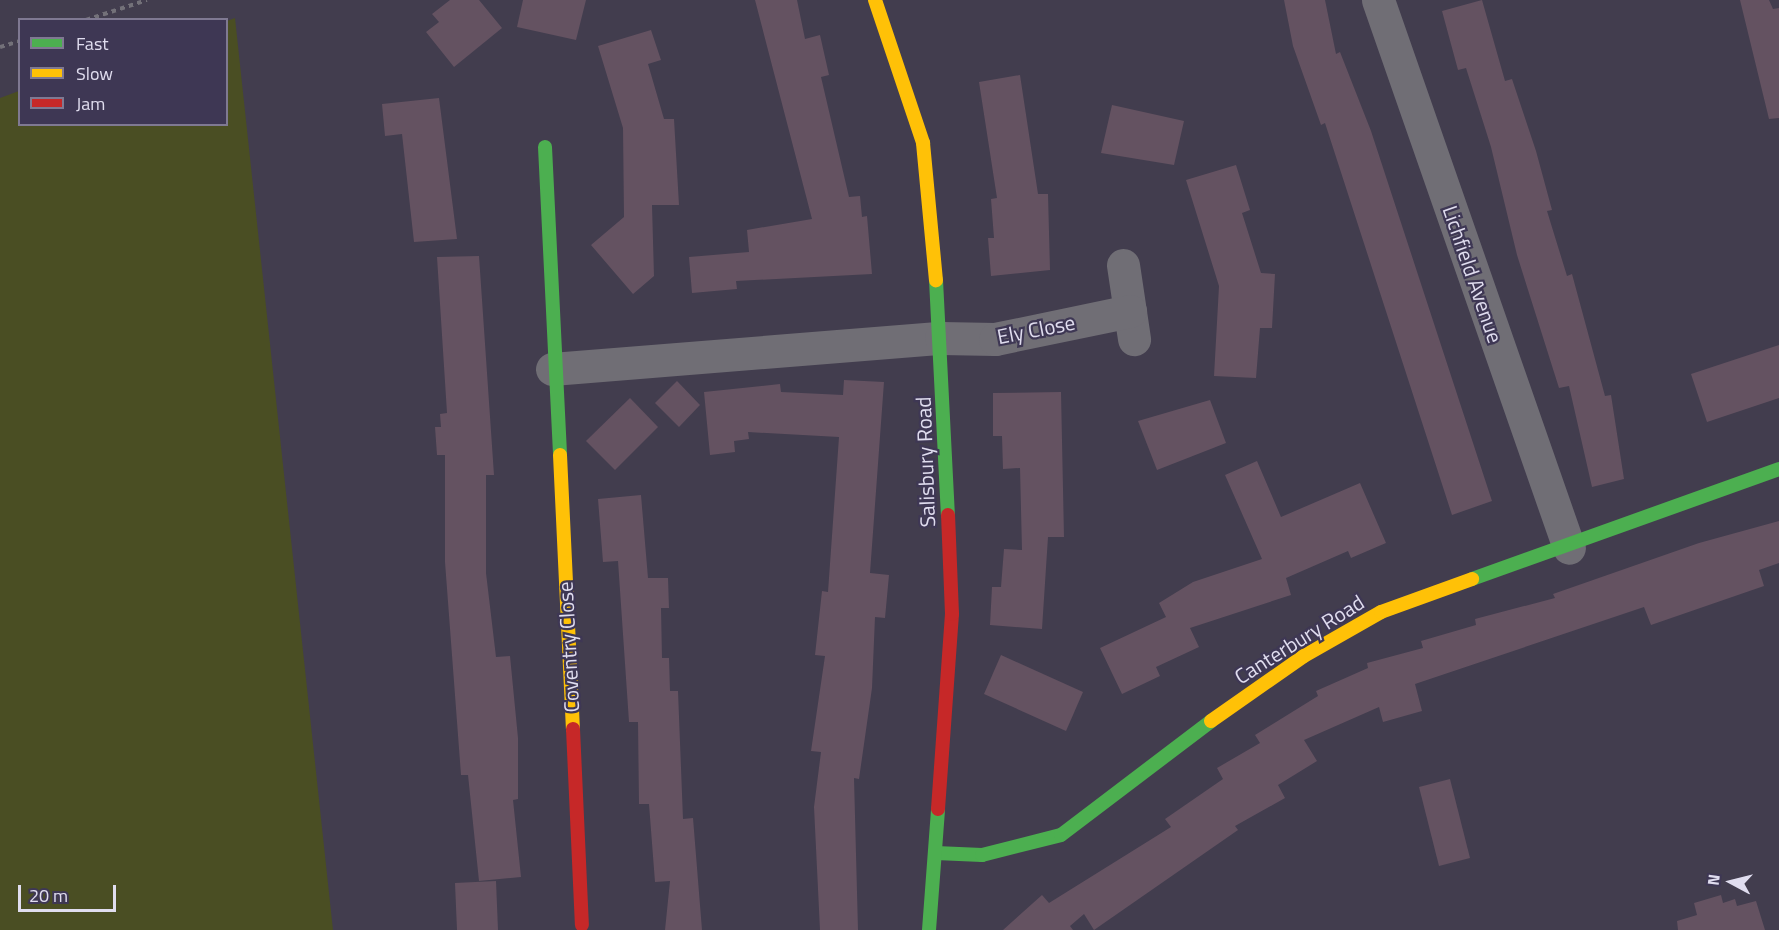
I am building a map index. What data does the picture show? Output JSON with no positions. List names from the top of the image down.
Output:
{
  "streets": {
    "street": [
      "Lichfield Avenue",
      "Ely Close",
      "Salisbury Road",
      "Canterbury Road",
      "Coventry Close"
    ]
  },
  "crossings": [
    ["Lichfield Avenue", "Canterbury Road"],
    ["Ely Close", "Salisbury Road"],
    ["Salisbury Road", "Canterbury Road"]
  ],
  "legend": ["Fast", "Slow", "Jam"],
  "scale_bar": "20 m",
  "north": "left"
}
